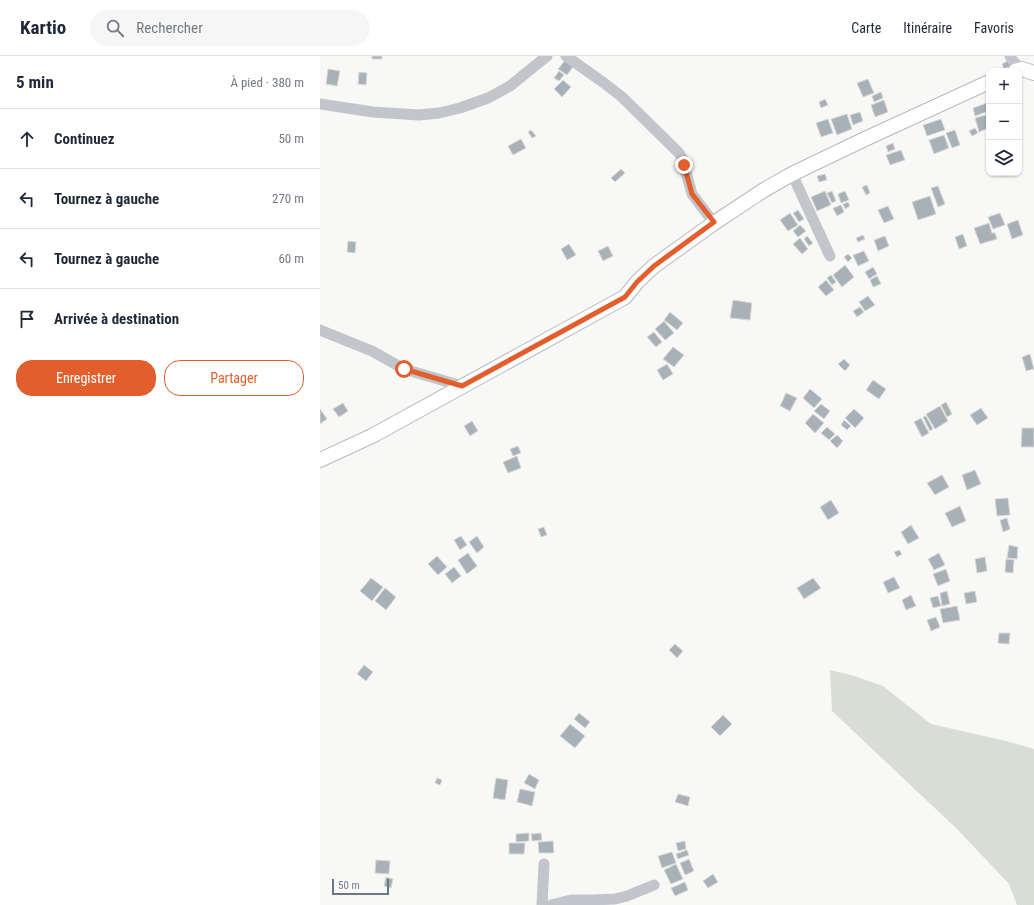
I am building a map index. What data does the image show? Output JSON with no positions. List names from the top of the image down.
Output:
{
  "scale_bar": "50 m",
  "page": {
    "header": "Kartio",
    "search": "Rechercher",
    "nav": ["Carte", "Itinéraire", "Favoris"],
    "heading": ["5 min", "À pied · 380 m"],
    "map_buttons": ["+", "−"],
    "list": [
      ["Continuez", "50 m"],
      ["Tournez à gauche", "270 m"],
      ["Tournez à gauche", "60 m"],
      "Arrivée à destination"
    ],
    "buttons": ["Enregistrer", "Partager"],
    "scale": "50 m"
  }
}
